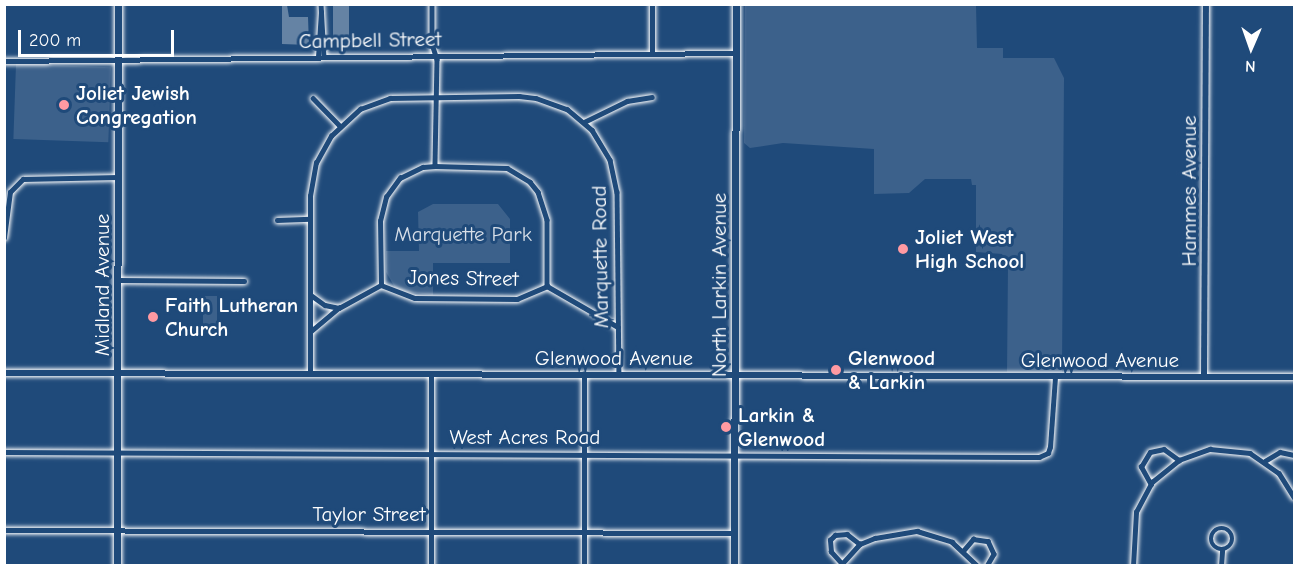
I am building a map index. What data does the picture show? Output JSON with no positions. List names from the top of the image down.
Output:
{
  "streets": {
    "main road": ["Midland Avenue", "North Larkin Avenue"],
    "street": [
      "Campbell Street",
      "Hammes Avenue",
      "Marquette Road",
      "Jones Street",
      "Glenwood Avenue",
      "West Acres Road",
      "Taylor Street"
    ]
  },
  "crossings": [
    ["Campbell Street", "Midland Avenue"],
    ["Campbell Street", "North Larkin Avenue"],
    ["Hammes Avenue", "Glenwood Avenue"],
    ["Marquette Road", "Jones Street"],
    ["Marquette Road", "Glenwood Avenue"],
    ["Midland Avenue", "Glenwood Avenue"],
    ["Midland Avenue", "West Acres Road"],
    ["Midland Avenue", "Taylor Street"],
    ["North Larkin Avenue", "Glenwood Avenue"],
    ["North Larkin Avenue", "West Acres Road"],
    ["North Larkin Avenue", "Taylor Street"],
    ["Glenwood Avenue", "West Acres Road"]
  ],
  "parks": ["Marquette Park"],
  "places": [
    "Joliet Jewish Congregation",
    "Joliet West High School",
    "Faith Lutheran Church",
    "Glenwood & Larkin",
    "Larkin & Glenwood"
  ],
  "scale_bar": "200 m",
  "north": "bottom"
}
